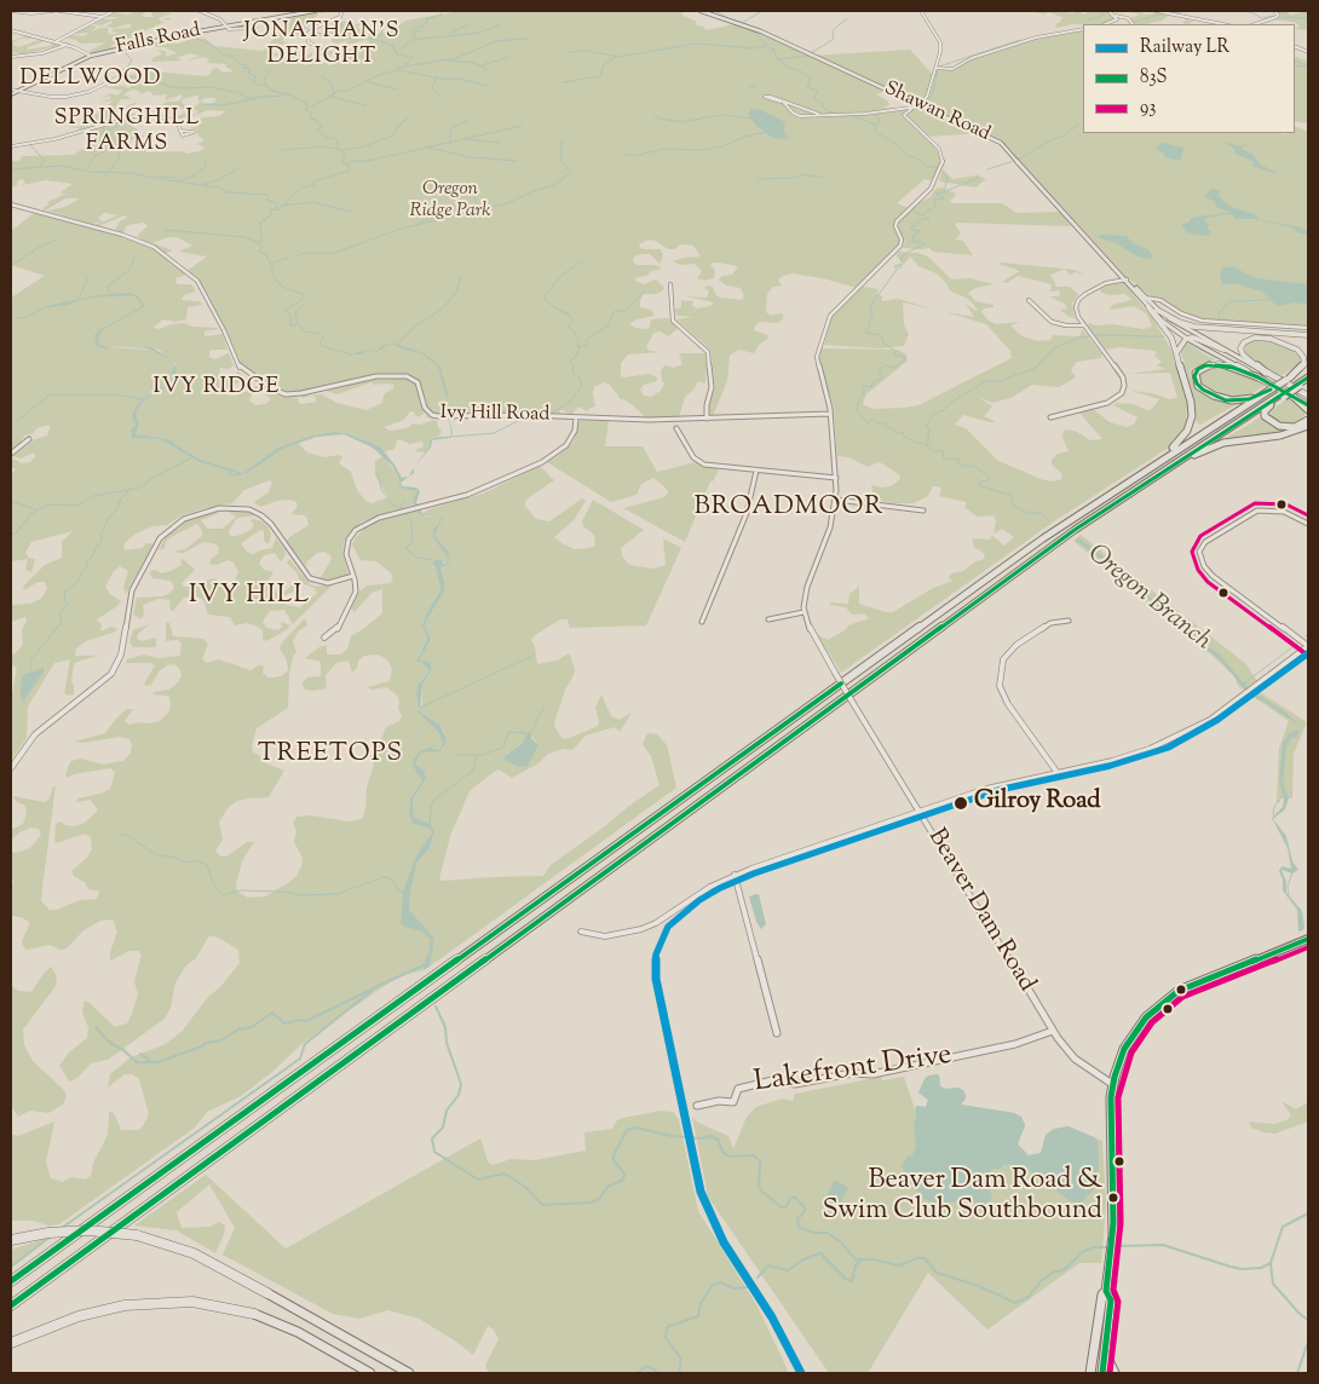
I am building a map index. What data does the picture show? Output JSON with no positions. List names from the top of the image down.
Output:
{
  "streets": {
    "main road": ["Falls Road", "Shawan Road"],
    "street": ["Ivy Hill Road", "Beaver Dam Road", "Lakefront Drive"]
  },
  "crossings": [
    ["Beaver Dam Road", "Lakefront Drive"]
  ],
  "districts": [
    "JONATHAN'S DELIGHT",
    "DELLWOOD",
    "SPRINGHILL FARMS",
    "IVY RIDGE",
    "BROADMOOR",
    "IVY HILL",
    "TREETOPS"
  ],
  "water": ["Oregon Branch"],
  "parks": ["Oregon Ridge Park"],
  "places": ["Gilroy Road", "Beaver Dam Road & Swim Club Southbound"],
  "lines": ["transit line 83S", "transit line 93", "rail line LR"],
  "legend": ["Railway LR", "83S", "93"]
}
